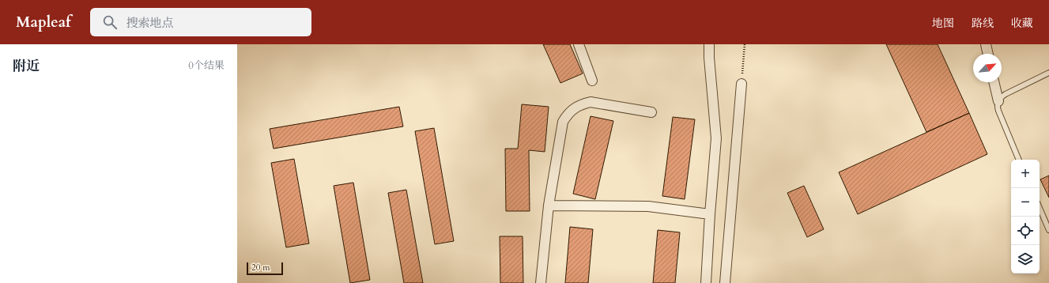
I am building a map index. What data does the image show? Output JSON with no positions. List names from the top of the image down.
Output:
{
  "scale_bar": "20 m",
  "north": "top right",
  "page": {
    "header": "Mapleaf",
    "search": "搜索地点",
    "nav": ["地图", "路线", "收藏"],
    "heading": ["附近", "0个结果"],
    "map_buttons": ["+", "−"],
    "scale": "20 m"
  }
}
